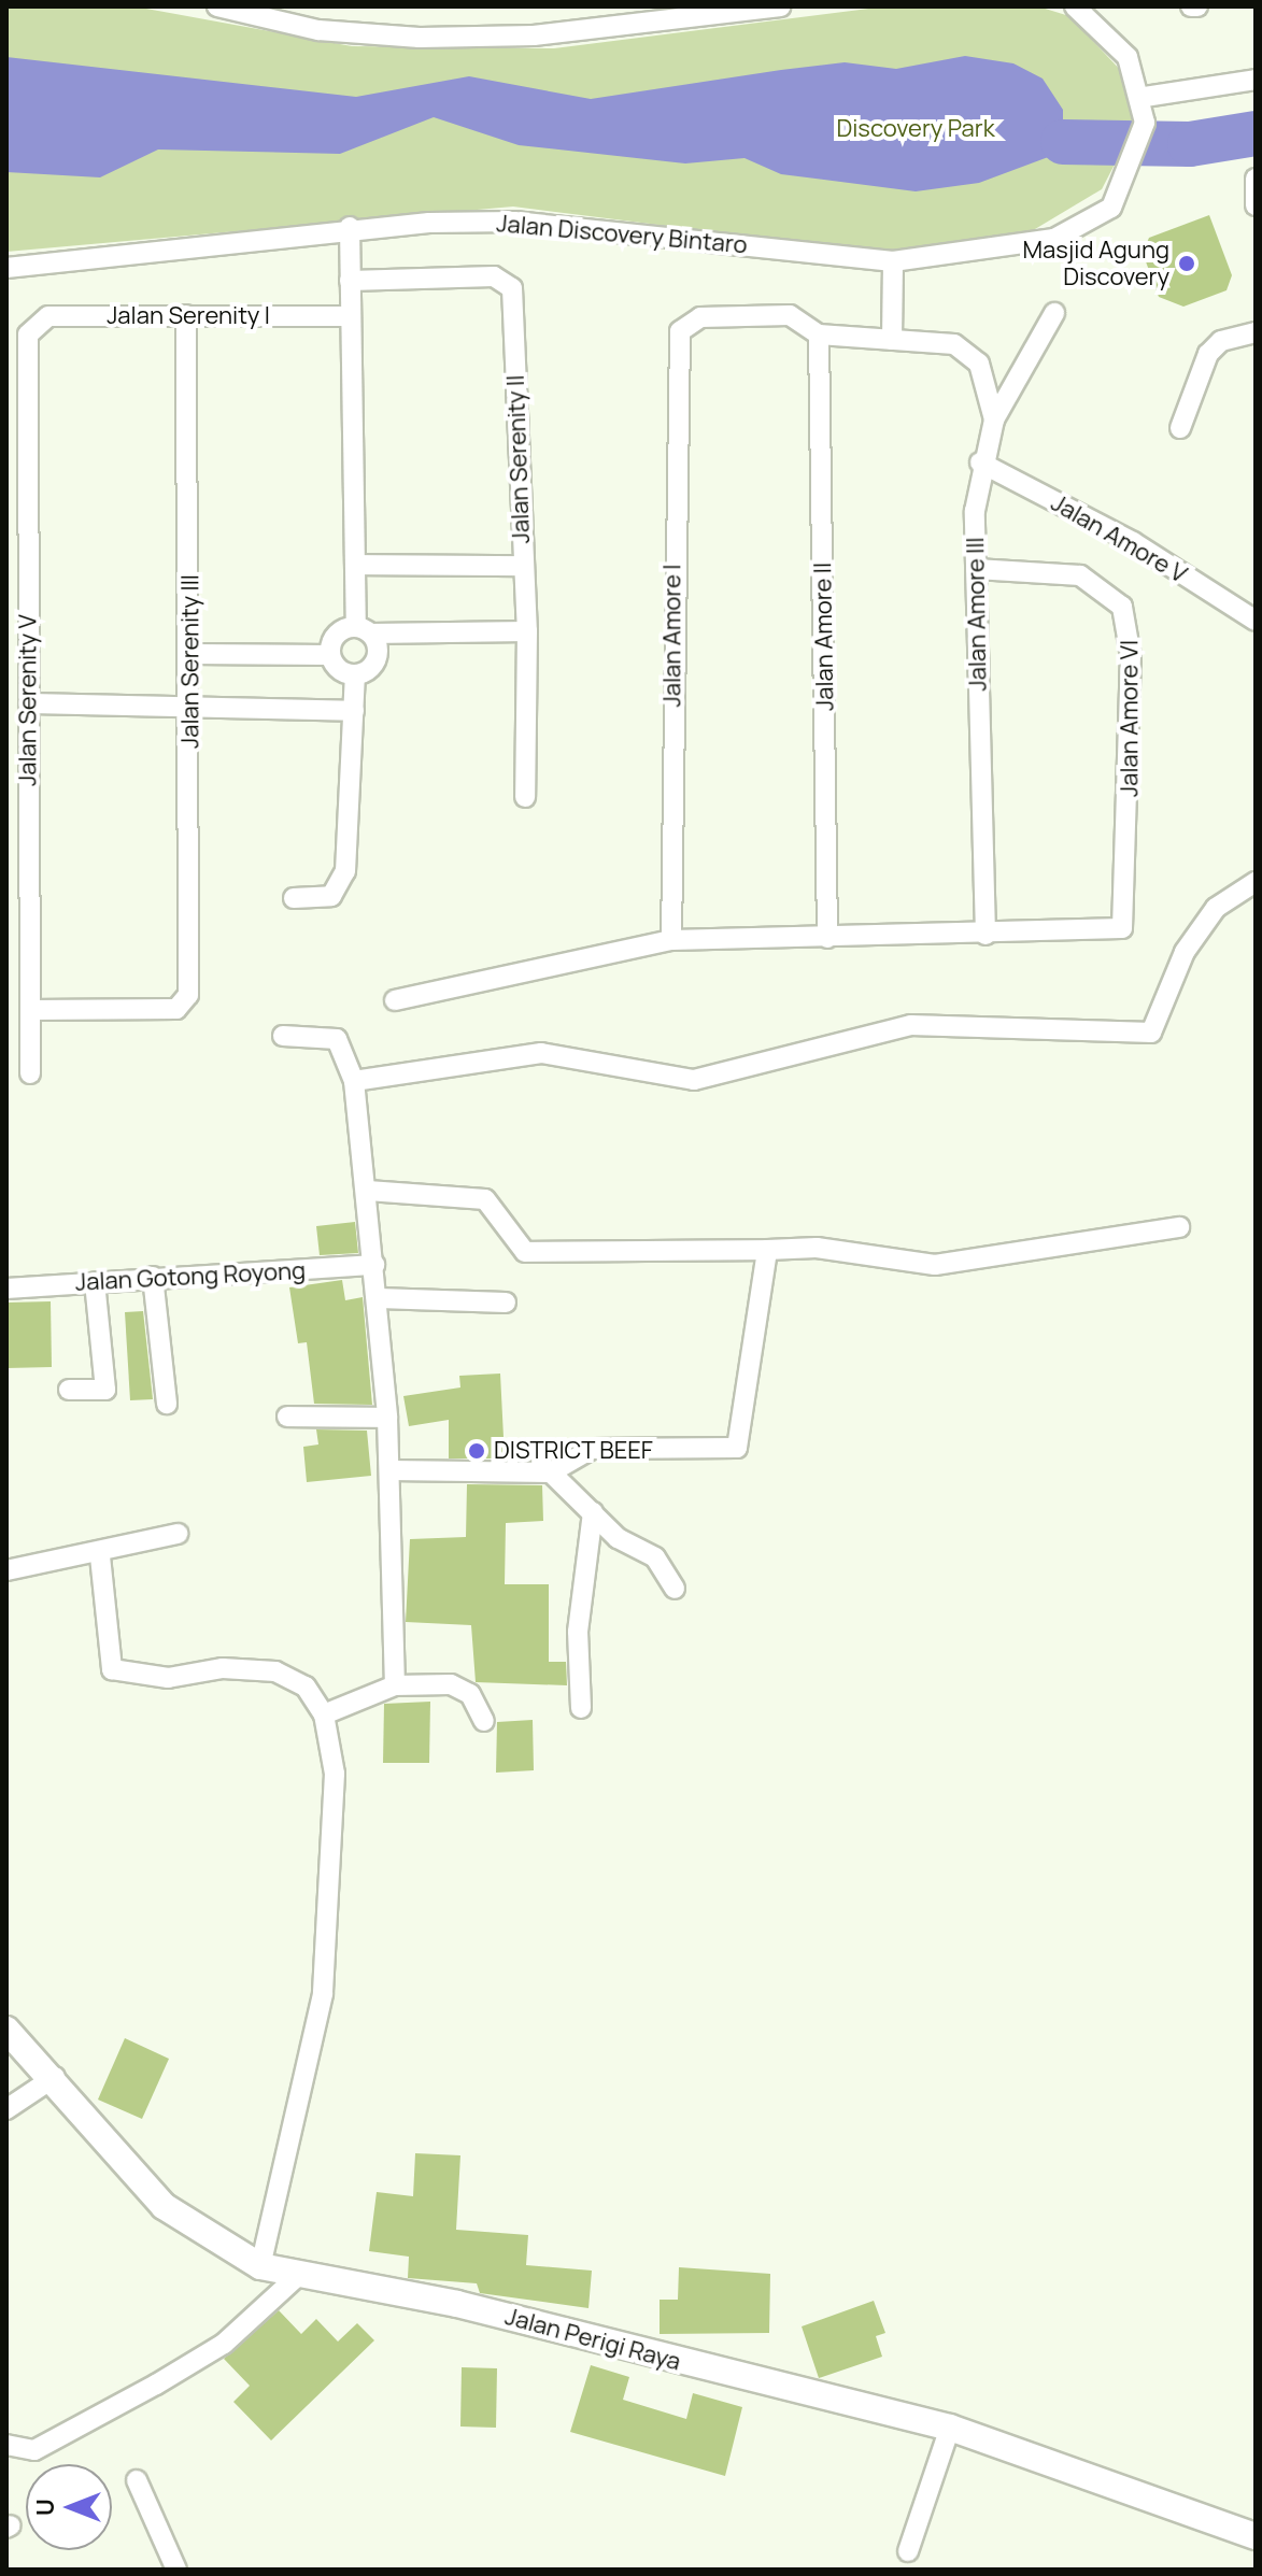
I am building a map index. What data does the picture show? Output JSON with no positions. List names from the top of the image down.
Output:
{
  "streets": {
    "street": [
      "Jalan Discovery Bintaro",
      "Jalan Serenity I",
      "Jalan Serenity II",
      "Jalan Amore V",
      "Jalan Amore III",
      "Jalan Amore I",
      "Jalan Amore II",
      "Jalan Serenity III",
      "Jalan Serenity V",
      "Jalan Amore VI",
      "Jalan Gotong Royong",
      "Jalan Perigi Raya"
    ]
  },
  "crossings": [
    ["Jalan Serenity I", "Jalan Serenity III"],
    ["Jalan Serenity I", "Jalan Serenity V"],
    ["Jalan Amore V", "Jalan Amore III"],
    ["Jalan Amore III", "Jalan Amore VI"],
    ["Jalan Amore I", "Jalan Amore II"],
    ["Jalan Serenity III", "Jalan Serenity V"]
  ],
  "parks": ["Discovery Park"],
  "places": ["Masjid Agung Discovery", "DISTRICT BEEF"],
  "north": "left"
}
